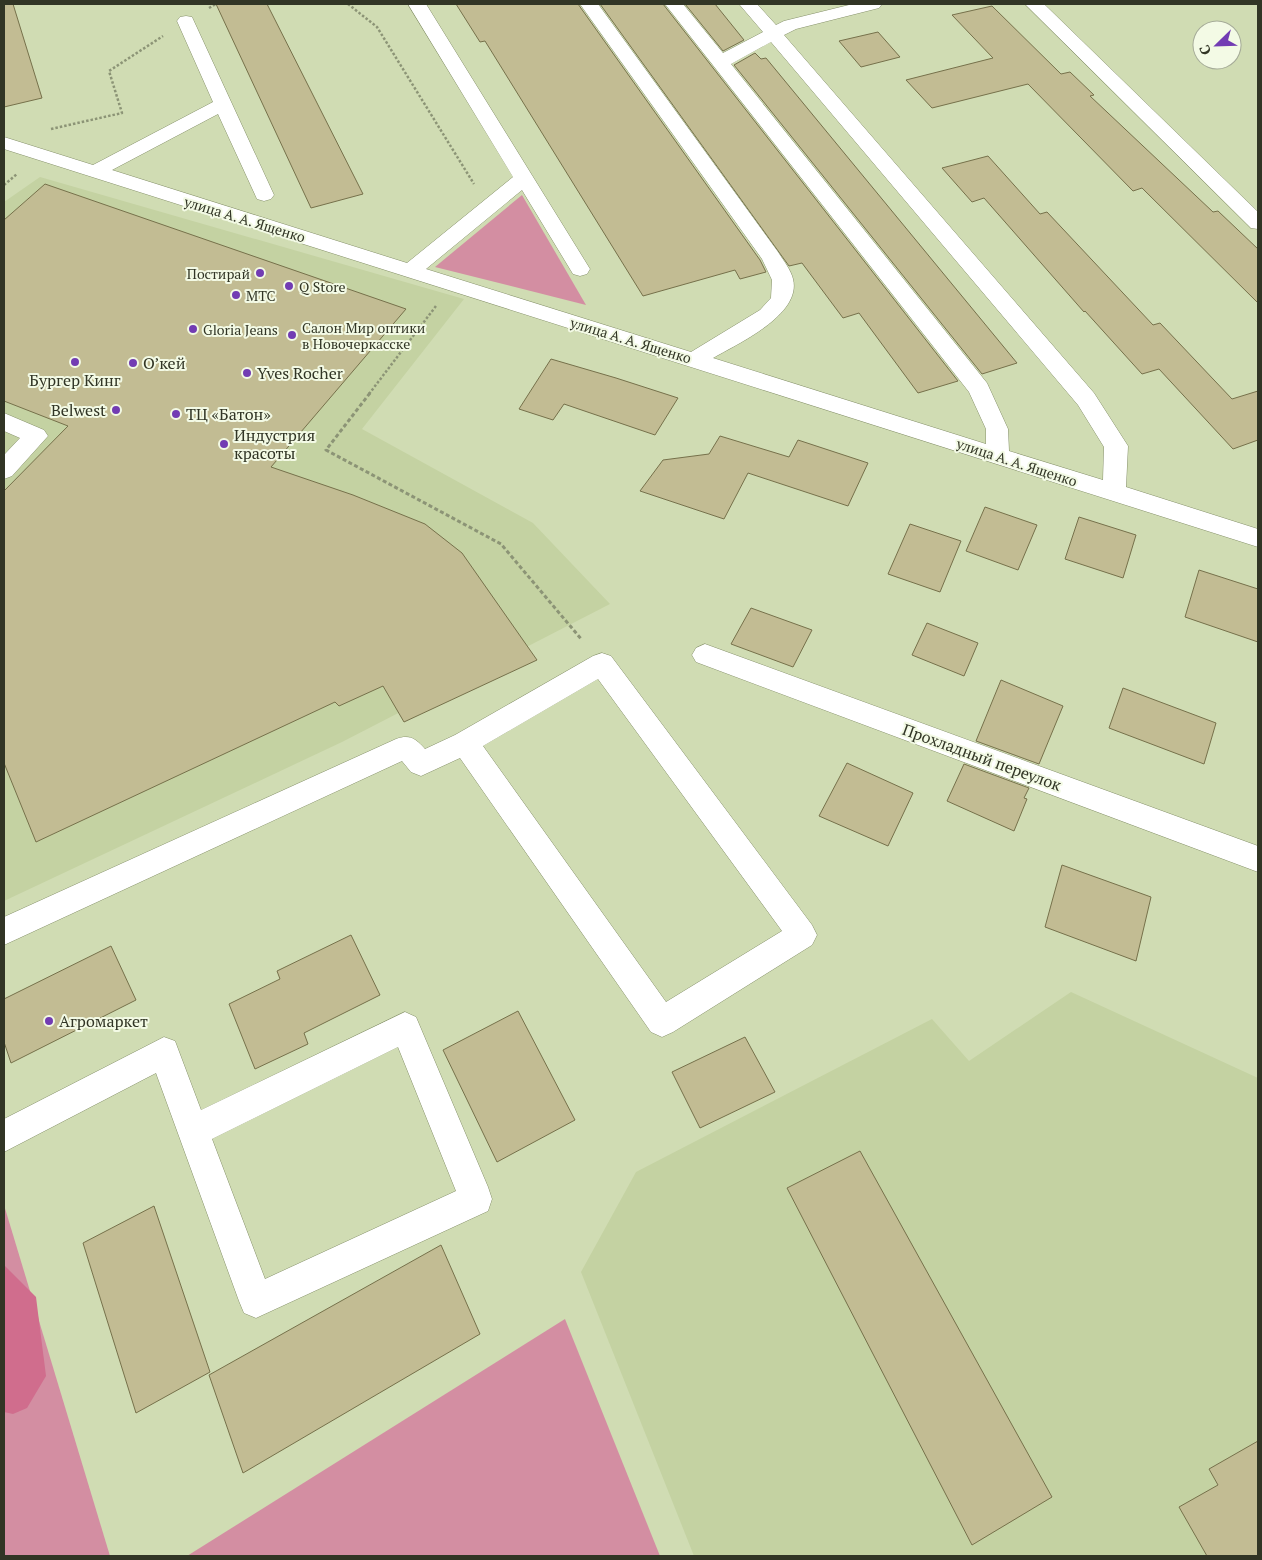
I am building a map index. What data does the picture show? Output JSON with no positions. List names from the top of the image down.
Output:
{
  "streets": {
    "street": ["улица А. А. Ященко", "Прохладный переулок"]
  },
  "places": [
    "Постирай",
    "Q Store",
    "МТС",
    "Gloria Jeans",
    "Салон Мир оптики в Новочеркасске",
    "Бургер Кинг",
    "О’кей",
    "Yves Rocher",
    "Belwest",
    "ТЦ «Батон»",
    "Индустрия красоты",
    "Агромаркет"
  ],
  "north": "bottom left"
}
